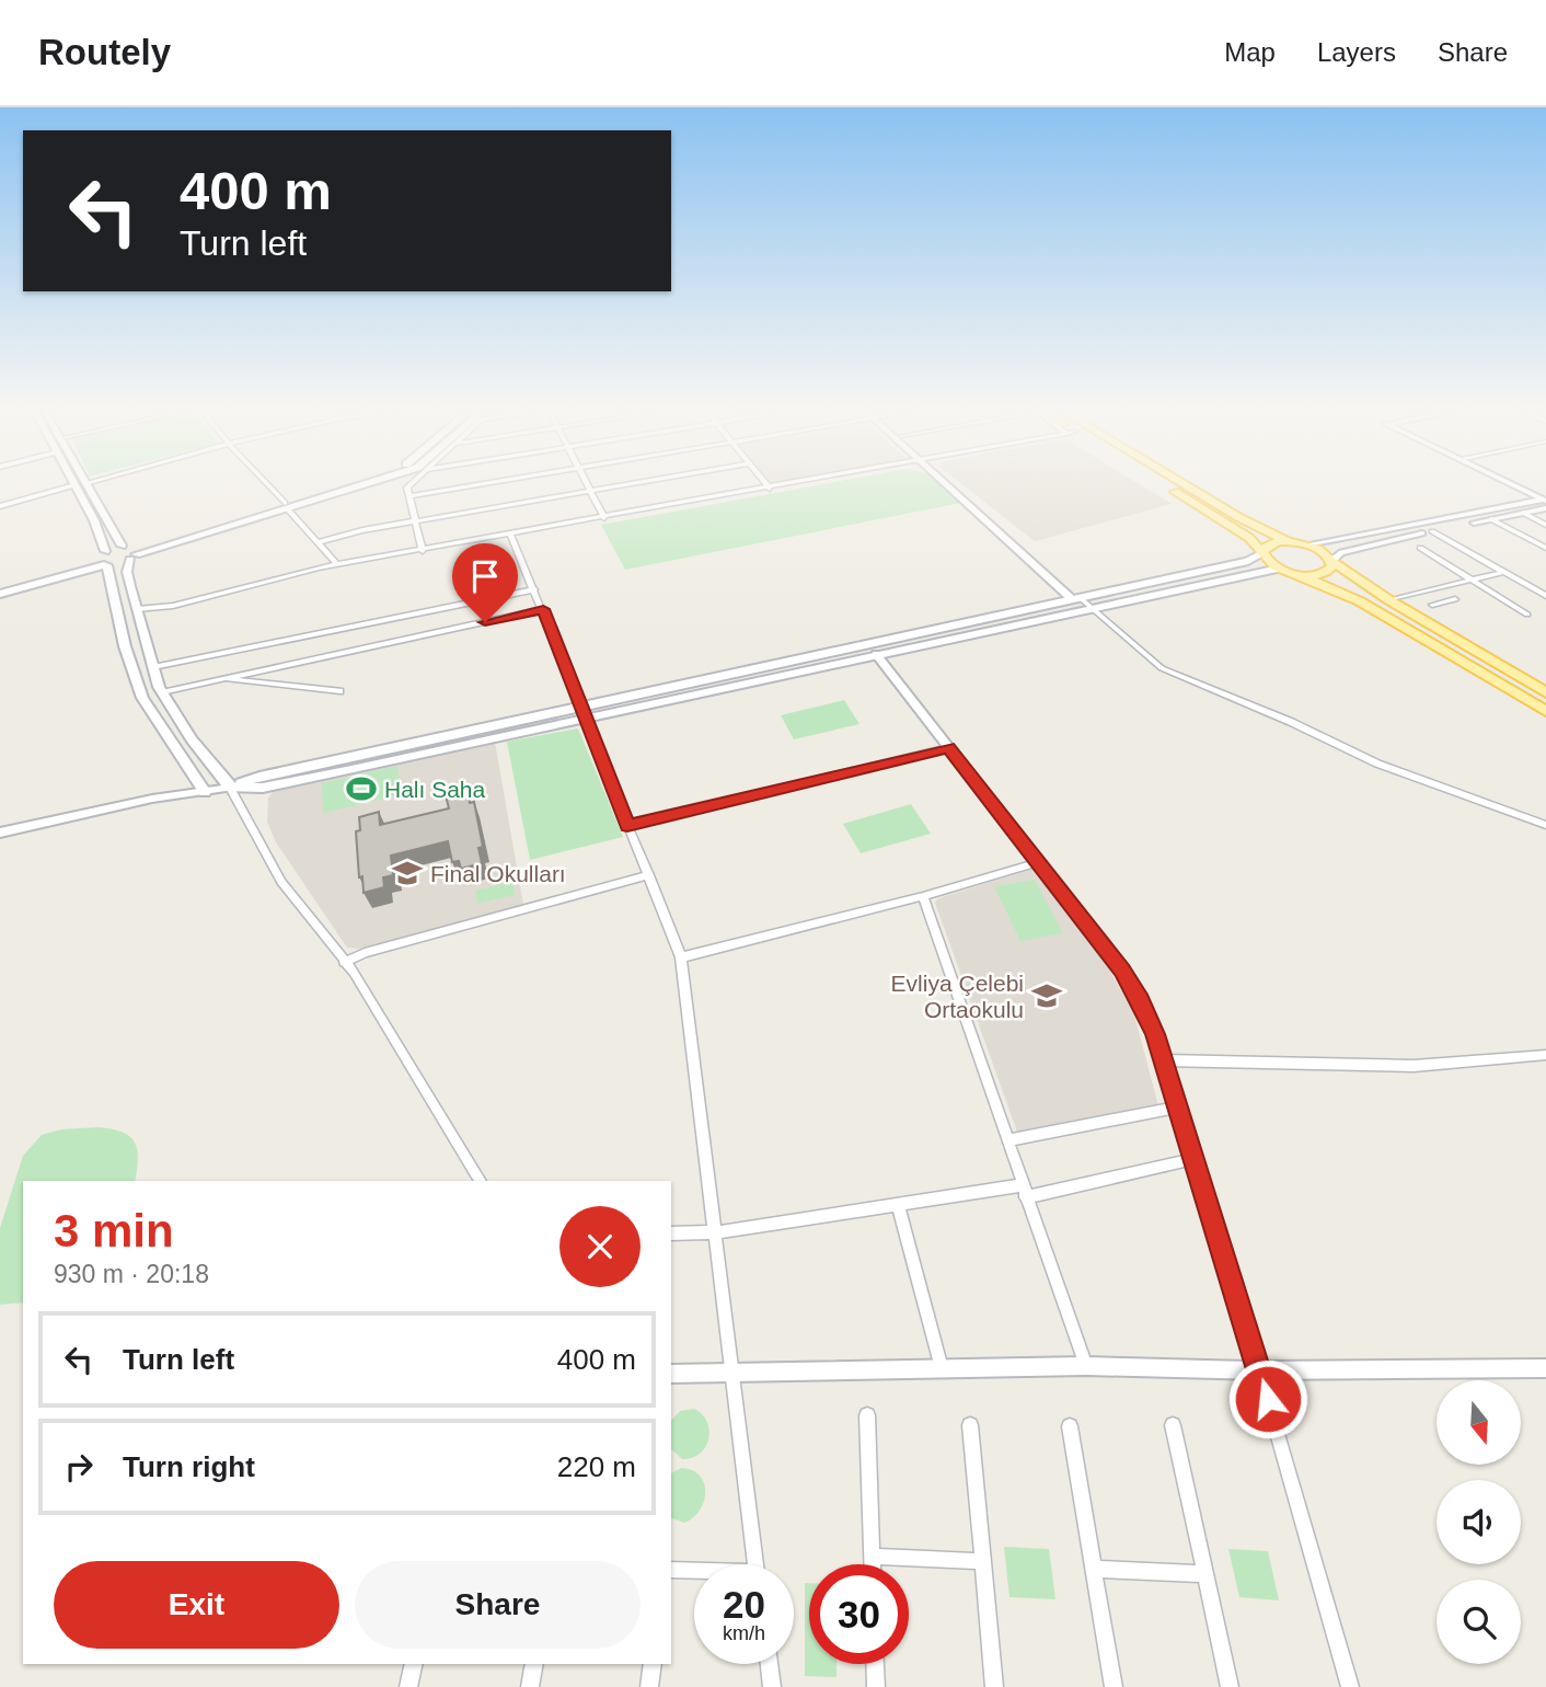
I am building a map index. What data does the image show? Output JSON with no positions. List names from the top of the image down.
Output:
{
  "places": {
    "sports": ["Halı Saha"],
    "school or university": ["Final Okulları", "Evliya Çelebi Ortaokulu"]
  },
  "north": "bottom",
  "page": {
    "header": "Routely",
    "nav": ["Map", "Layers", "Share"],
    "turn": ["400 m", "Turn left"],
    "heading": ["3 min", "930 m · 20:18"],
    "list": [
      {
        "name": "Turn left",
        "value": "400 m"
      },
      {
        "name": "Turn right",
        "value": "220 m"
      }
    ],
    "buttons": ["Exit", "Share"],
    "speed": "20 km/h",
    "limit": "30"
  }
}
